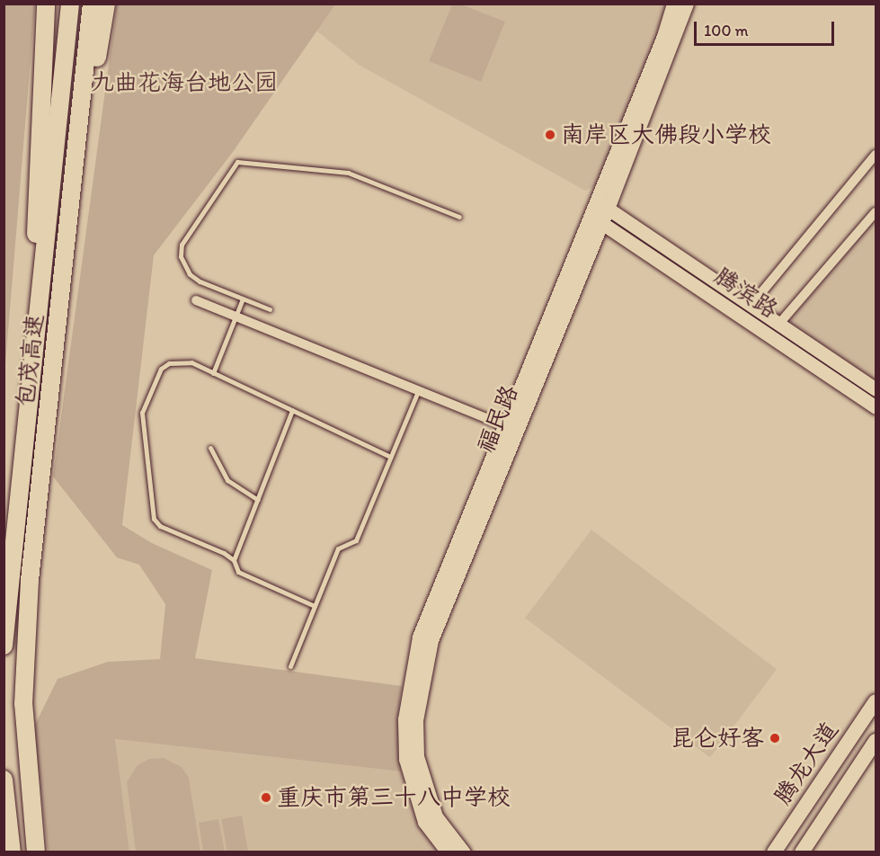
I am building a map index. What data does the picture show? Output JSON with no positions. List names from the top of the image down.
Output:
{
  "streets": {
    "highway": ["包茂高速"],
    "main road": ["腾滨路", "福民路", "腾龙大道"]
  },
  "crossings": [
    ["腾滨路", "福民路"]
  ],
  "parks": ["九曲花海台地公园"],
  "places": ["南岸区大佛段小学校", "昆仑好客", "重庆市第三十八中学校"],
  "scale_bar": "100 m"
}
